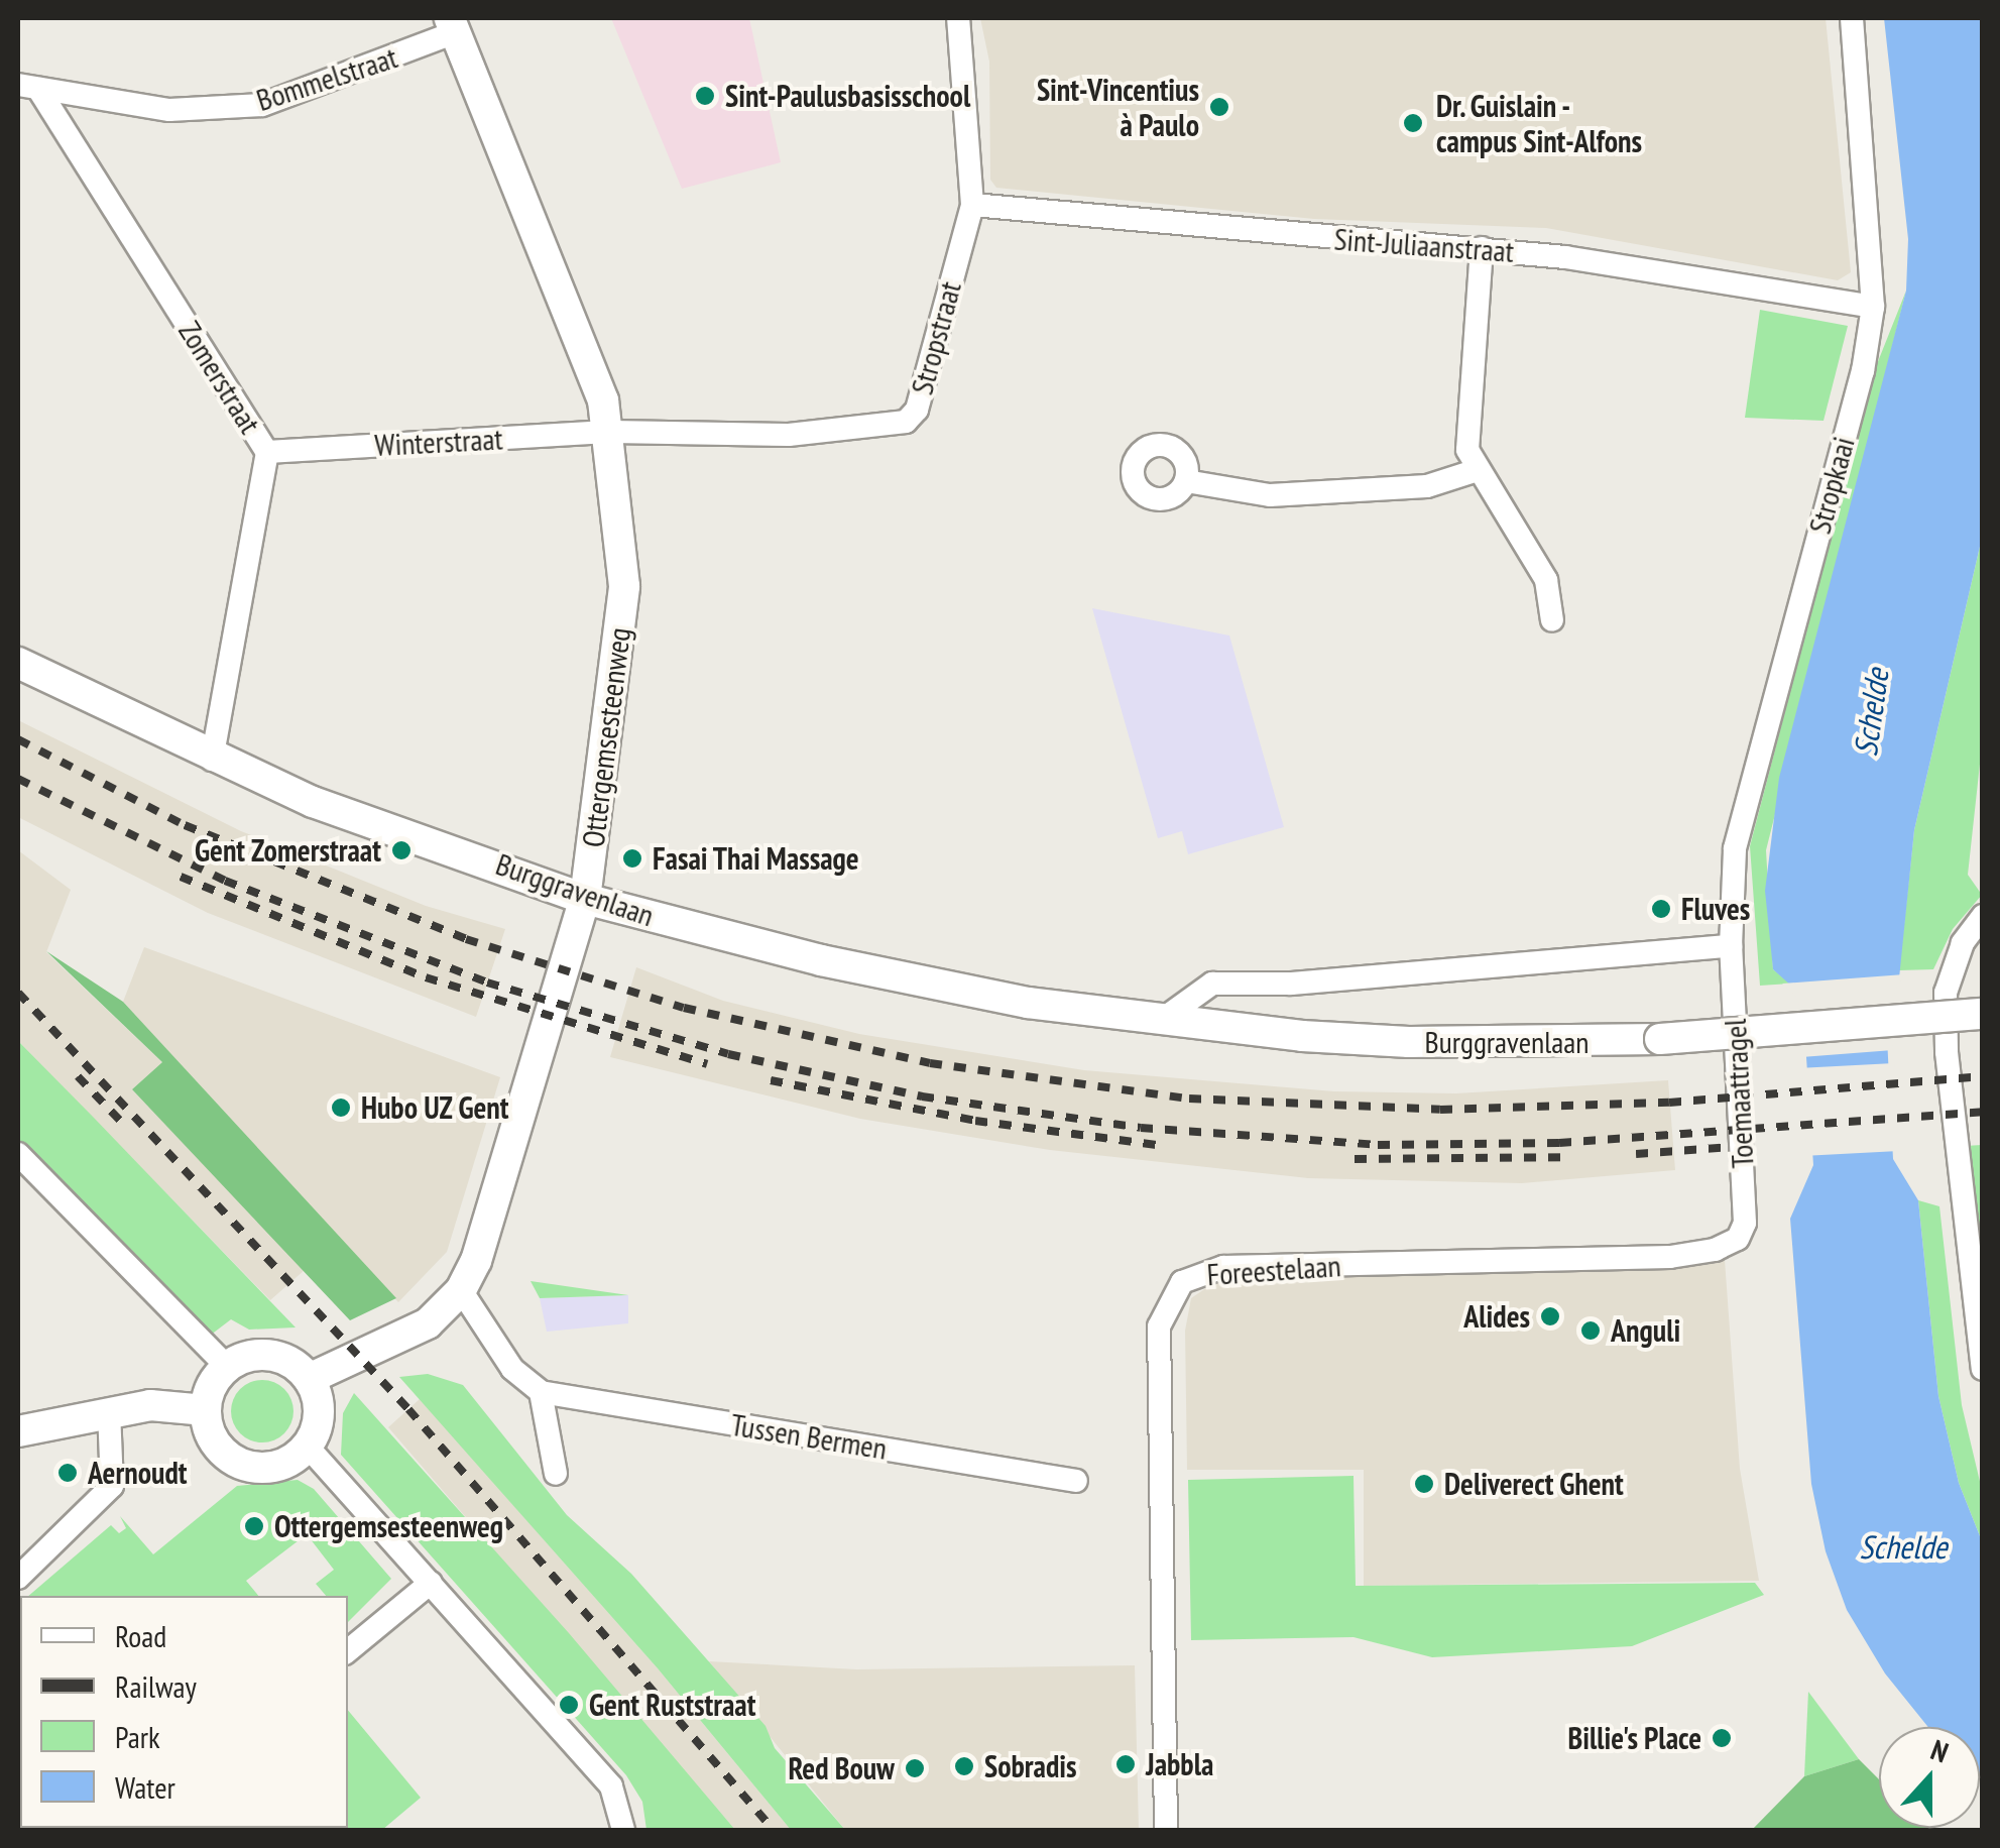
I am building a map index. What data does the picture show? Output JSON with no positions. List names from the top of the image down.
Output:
{
  "streets": {
    "street": [
      "Bommelstraat",
      "Sint-Juliaanstraat",
      "Stropstraat",
      "Zomerstraat",
      "Winterstraat",
      "Stropkaai",
      "Ottergemsesteenweg",
      "Burggravenlaan",
      "Toemaattragel",
      "Foreestelaan",
      "Tussen Bermen"
    ]
  },
  "crossings": [
    ["Bommelstraat", "Zomerstraat"],
    ["Bommelstraat", "Ottergemsesteenweg"],
    ["Sint-Juliaanstraat", "Stropstraat"],
    ["Sint-Juliaanstraat", "Stropkaai"],
    ["Stropstraat", "Winterstraat"],
    ["Stropstraat", "Ottergemsesteenweg"],
    ["Zomerstraat", "Winterstraat"],
    ["Zomerstraat", "Burggravenlaan"],
    ["Winterstraat", "Ottergemsesteenweg"],
    ["Stropkaai", "Toemaattragel"],
    ["Ottergemsesteenweg", "Burggravenlaan"],
    ["Toemaattragel", "Foreestelaan"]
  ],
  "water": ["Schelde"],
  "places": [
    "Sint-Paulusbasisschool",
    "Sint-Vincentius à Paulo",
    "Dr. Guislain - campus Sint-Alfons",
    "Gent Zomerstraat",
    "Fasai Thai Massage",
    "Fluves",
    "Hubo UZ Gent",
    "Alides",
    "Anguli",
    "Aernoudt",
    "Deliverect Ghent",
    "Ottergemsesteenweg",
    "Gent Ruststraat",
    "Billie's Place",
    "Jabbla",
    "Sobradis",
    "Red Bouw"
  ],
  "legend": [
    "Road",
    "Railway",
    "Park",
    "Water"
  ],
  "north": "top"
}
